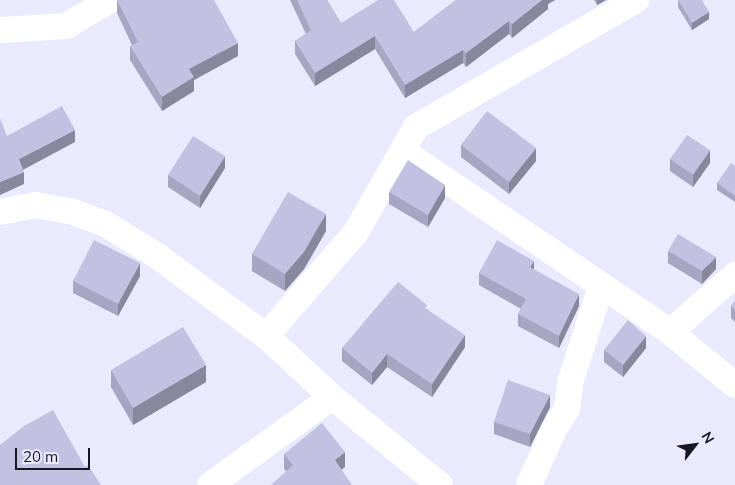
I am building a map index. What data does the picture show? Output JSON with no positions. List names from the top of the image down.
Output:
{
  "scale_bar": "20 m",
  "north": "top right"
}
